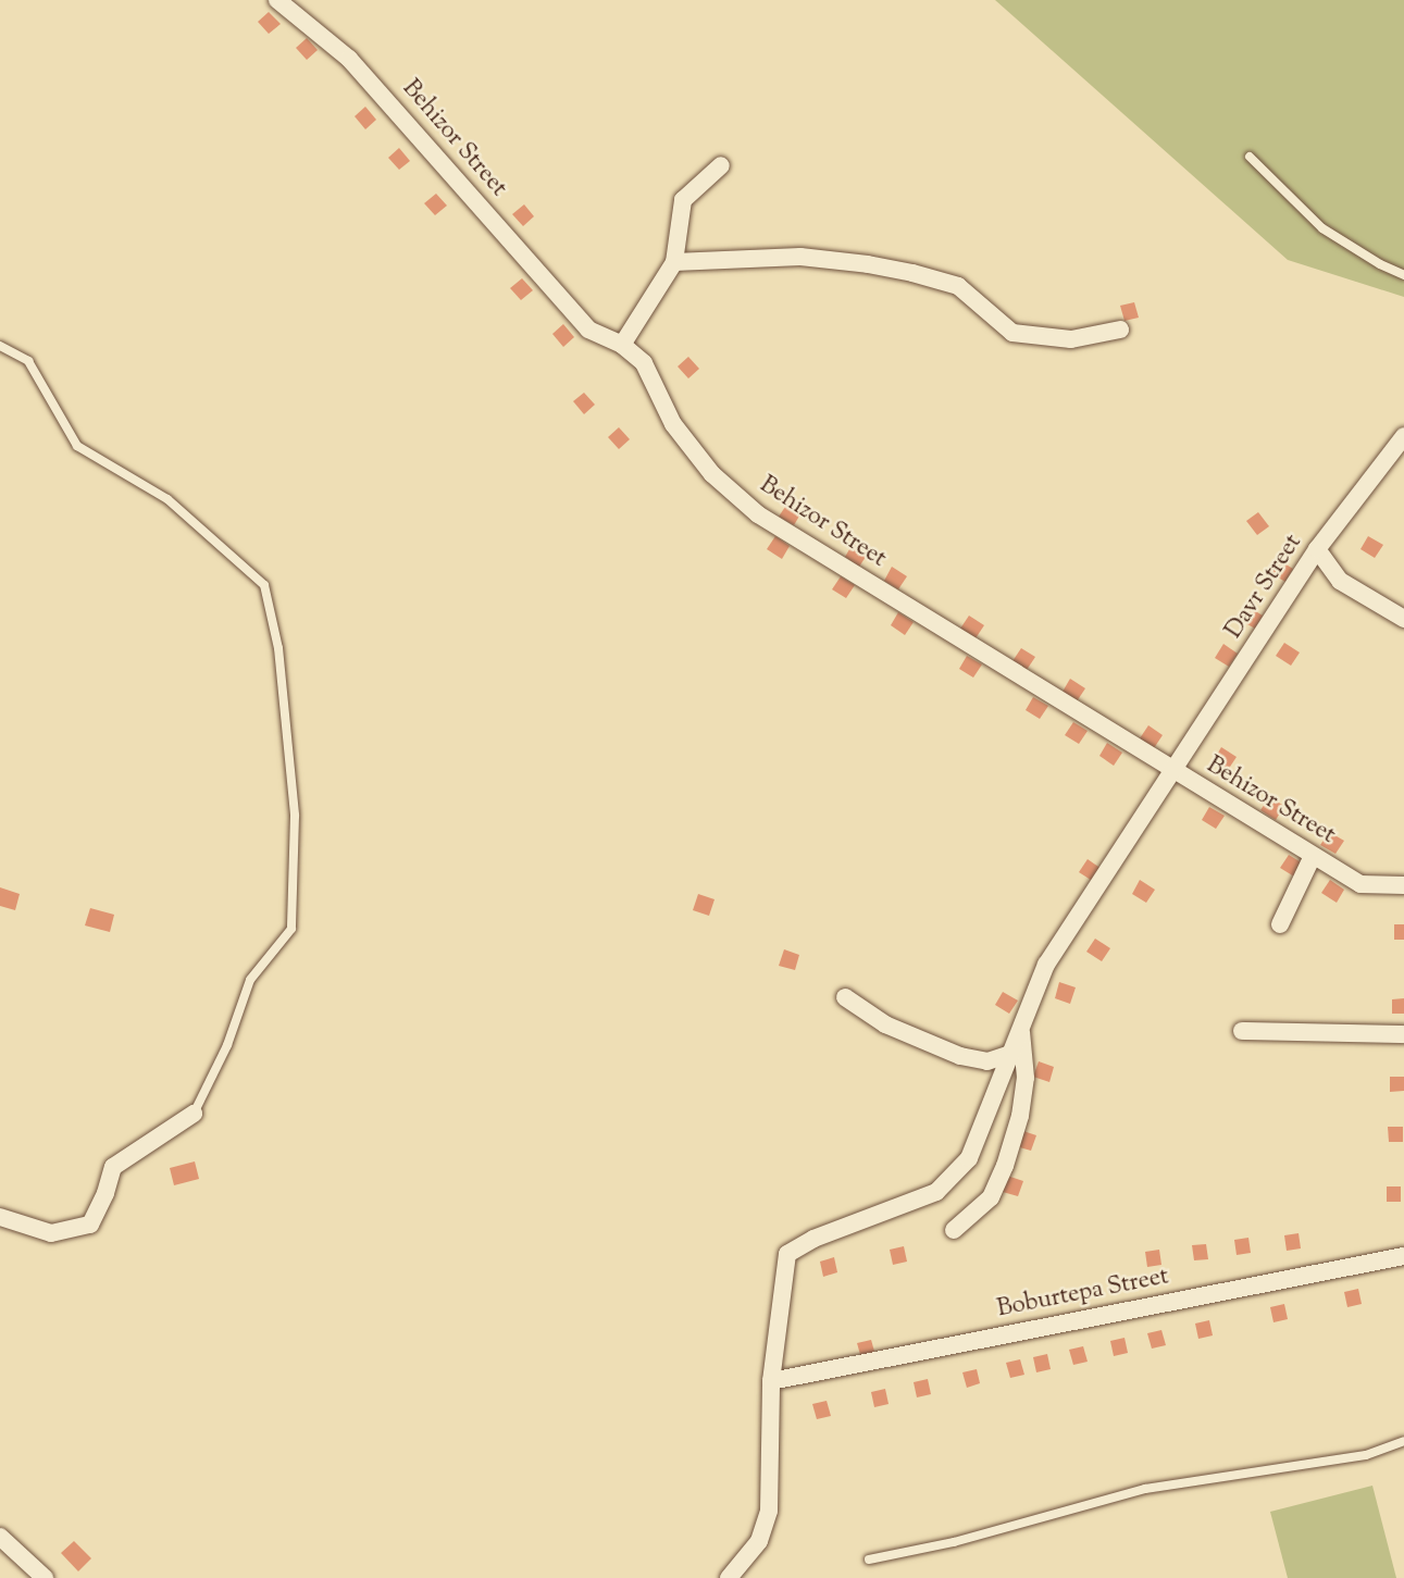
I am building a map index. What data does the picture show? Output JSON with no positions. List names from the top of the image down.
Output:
{
  "streets": {
    "street": ["Behizor Street", "Davr Street", "Boburtepa Street"]
  },
  "crossings": [
    ["Behizor Street", "Davr Street"],
    ["Davr Street", "Boburtepa Street"]
  ]
}
